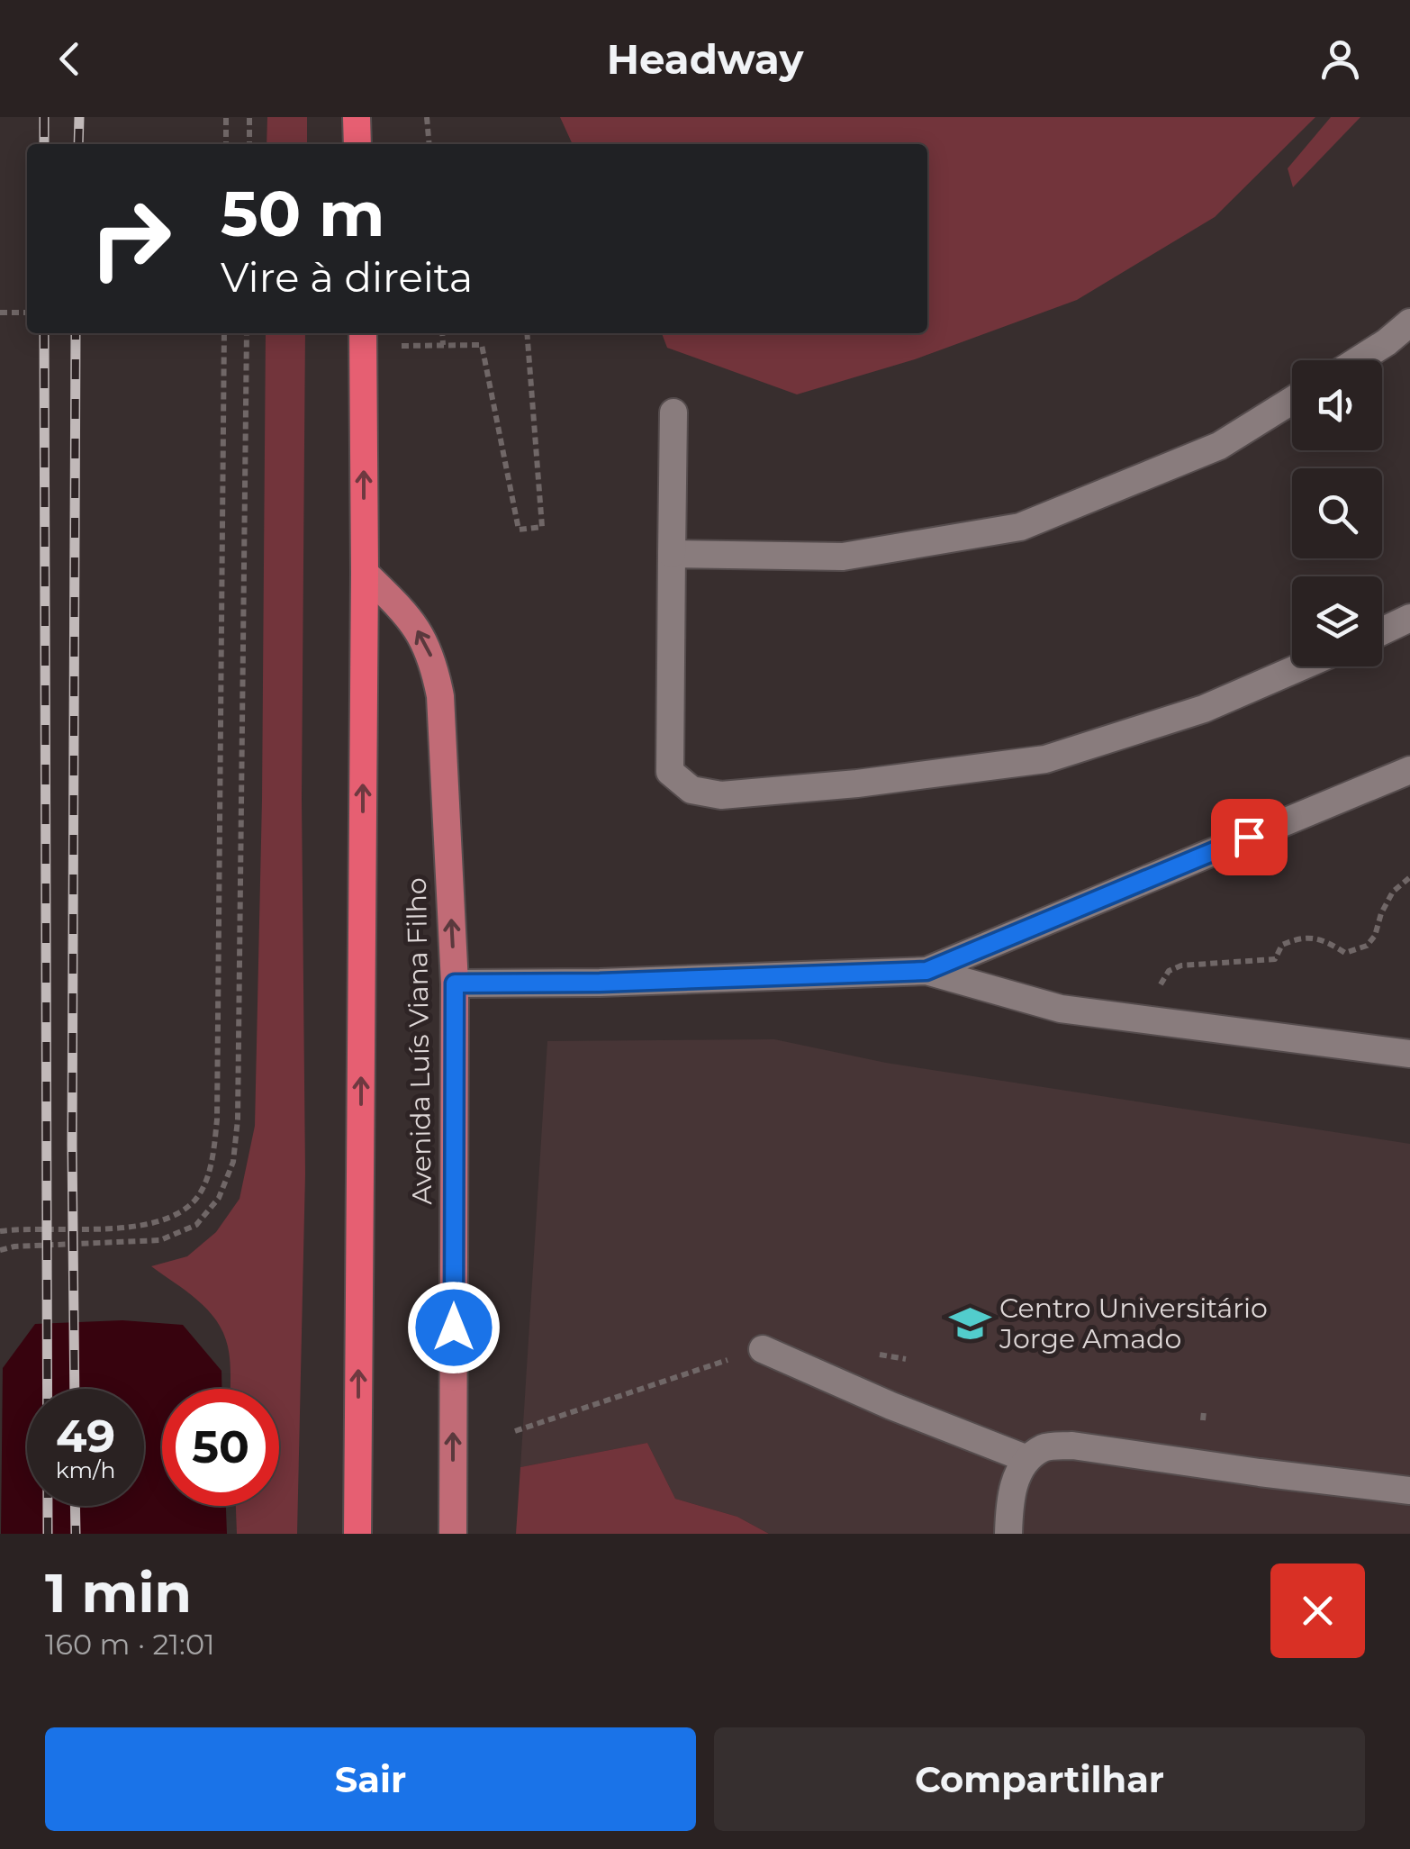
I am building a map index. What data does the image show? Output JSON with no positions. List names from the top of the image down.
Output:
{
  "streets": {
    "highway": ["Avenida Luís Viana Filho"]
  },
  "one_way": ["Avenida Luís Viana Filho"],
  "places": {
    "school or university": ["Centro Universitário Jorge Amado"]
  },
  "page": {
    "header": "Headway",
    "turn": ["50 m", "Vire à direita"],
    "speed": "49 km/h",
    "limit": "50",
    "heading": ["1 min", "160 m · 21:01"],
    "buttons": ["Sair", "Compartilhar"]
  }
}
